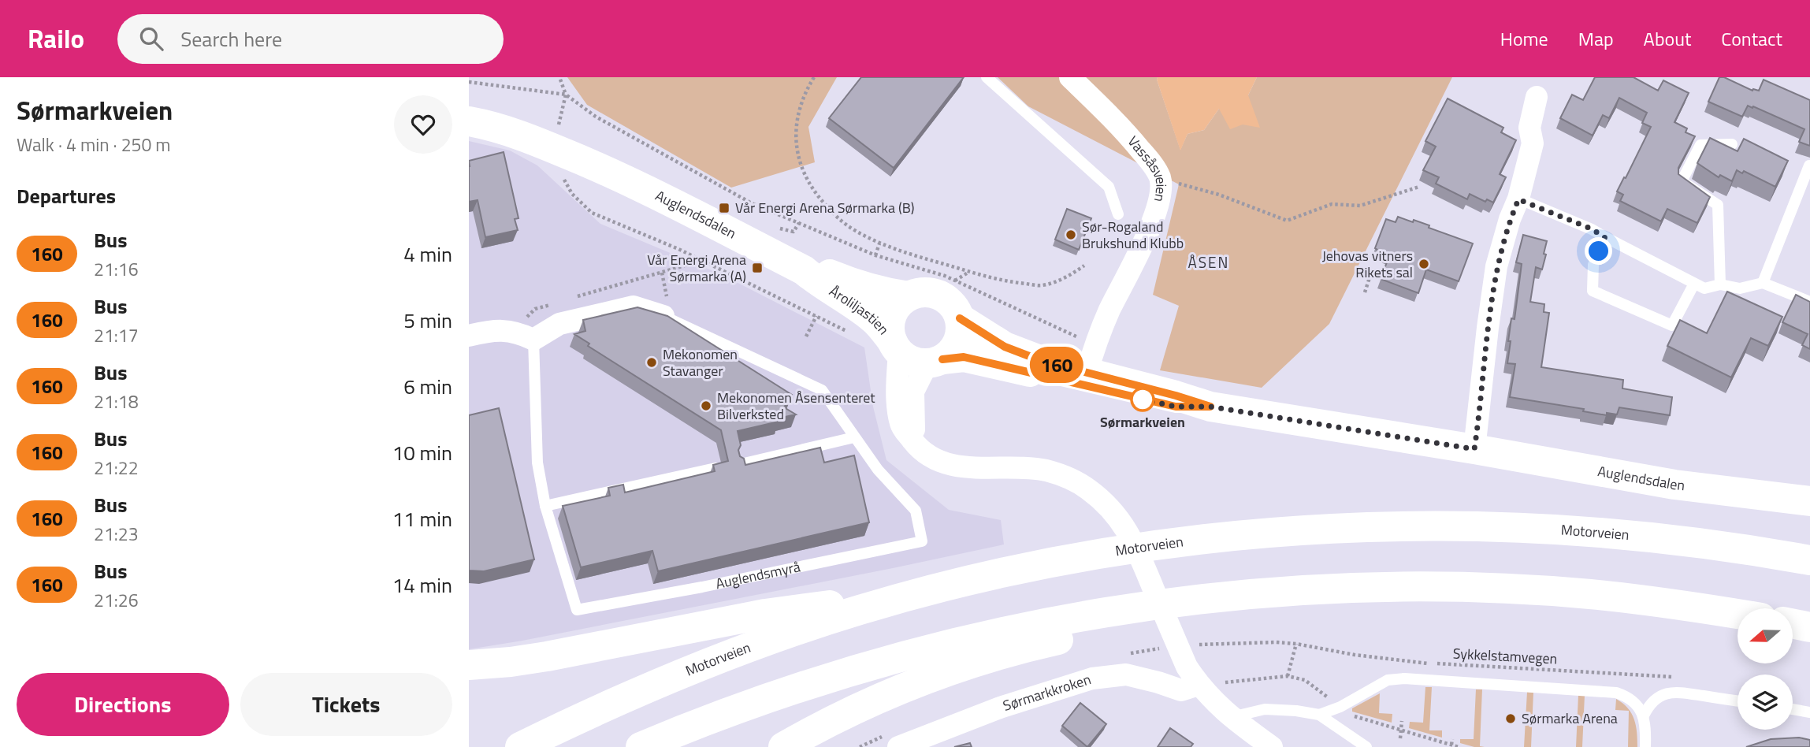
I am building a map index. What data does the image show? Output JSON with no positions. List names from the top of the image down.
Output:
{
  "streets": {
    "main road": ["Auglendsdalen", "Åroliljastien", "Motorveien"],
    "street": ["Vassåsveien", "Auglendsmyrå", "Sørmarkkroken"],
    "path": ["Sykkelstamvegen"]
  },
  "crossings": [
    ["Auglendsdalen", "Åroliljastien"]
  ],
  "districts": ["ÅSEN"],
  "places": {
    "transit": ["Vår Energi Arena Sørmarka (B)", "Vår Energi Arena Sørmarka (A)"],
    "other": [
      "Sør-Rogaland Brukshund Klubb",
      "Jehovas vitners Rikets sal",
      "Mekonomen Stavanger",
      "Sørmarkveien",
      "Mekonomen Åsensenteret Bilverksted",
      "Sørmarka Arena"
    ]
  },
  "lines": ["bus line 160"],
  "north": "left",
  "page": {
    "header": "Railo",
    "search": "Search here",
    "nav": [
      "Home",
      "Map",
      "About",
      "Contact"
    ],
    "heading": [
      ["Sørmarkveien", "Walk · 4 min · 250 m"],
      "Departures"
    ],
    "on_map": "160",
    "list": [
      {
        "mark": "160",
        "name": "Bus",
        "note": "21:16",
        "value": "4 min"
      },
      {
        "mark": "160",
        "name": "Bus",
        "note": "21:17",
        "value": "5 min"
      },
      {
        "mark": "160",
        "name": "Bus",
        "note": "21:18",
        "value": "6 min"
      },
      {
        "mark": "160",
        "name": "Bus",
        "note": "21:22",
        "value": "10 min"
      },
      {
        "mark": "160",
        "name": "Bus",
        "note": "21:23",
        "value": "11 min"
      },
      {
        "mark": "160",
        "name": "Bus",
        "note": "21:26",
        "value": "14 min"
      }
    ],
    "buttons": ["Directions", "Tickets"]
  }
}
